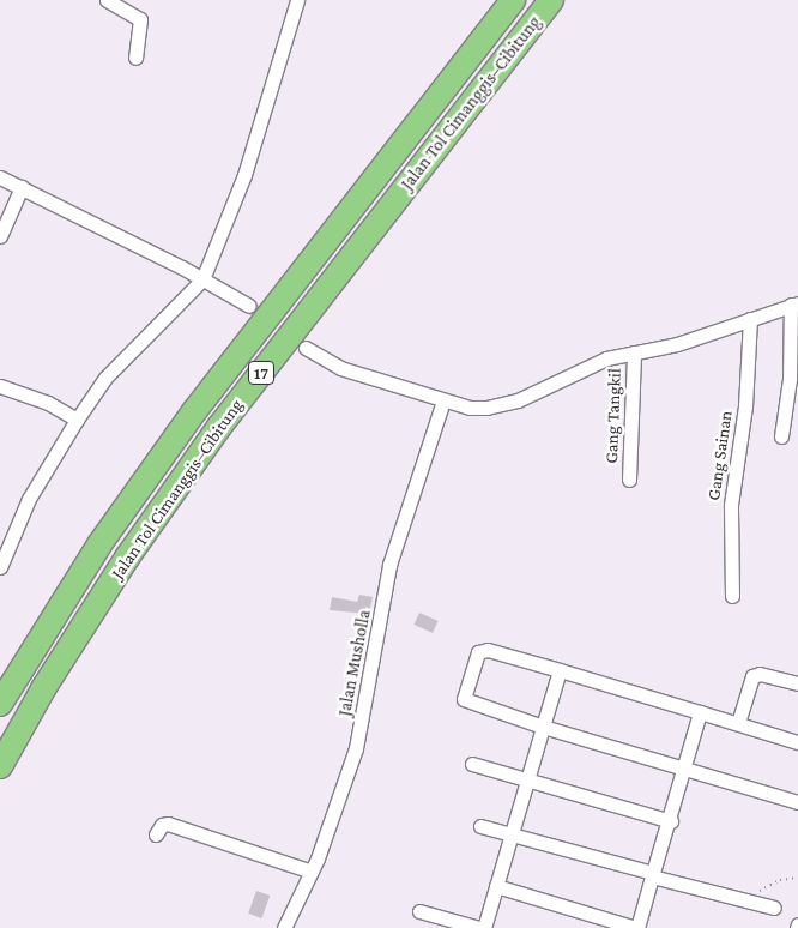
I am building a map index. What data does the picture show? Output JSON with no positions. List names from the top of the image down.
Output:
{
  "streets": {
    "highway": ["Jalan Tol Cimanggis–Cibitung", "17"],
    "street": ["Gang Tangkil", "Gang Sainan", "Jalan Musholla"]
  }
}
